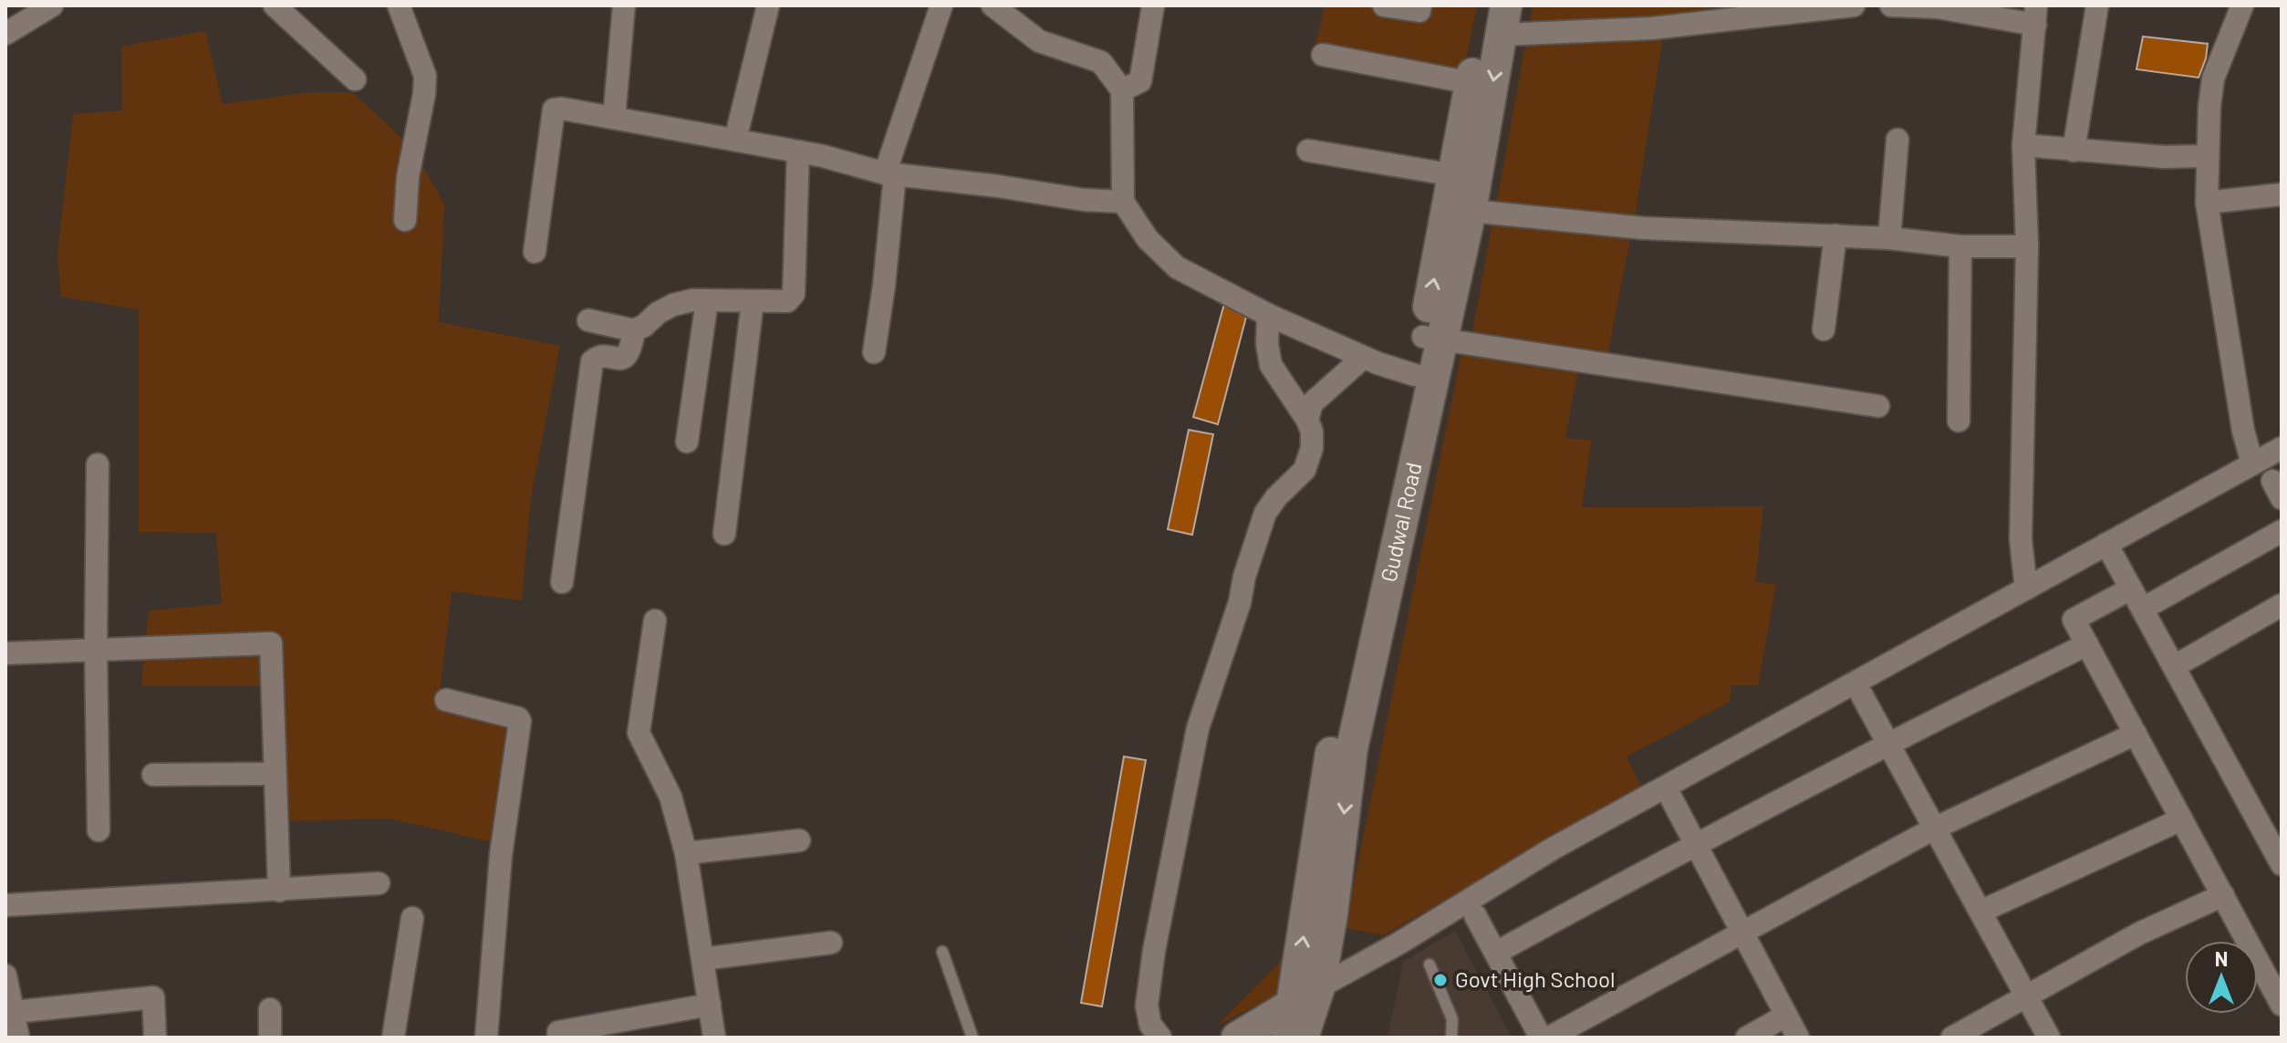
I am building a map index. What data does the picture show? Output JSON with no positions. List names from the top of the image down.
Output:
{
  "streets": {
    "main road": ["Gudwal Road"]
  },
  "places": ["Govt High School"],
  "north": "top"
}
